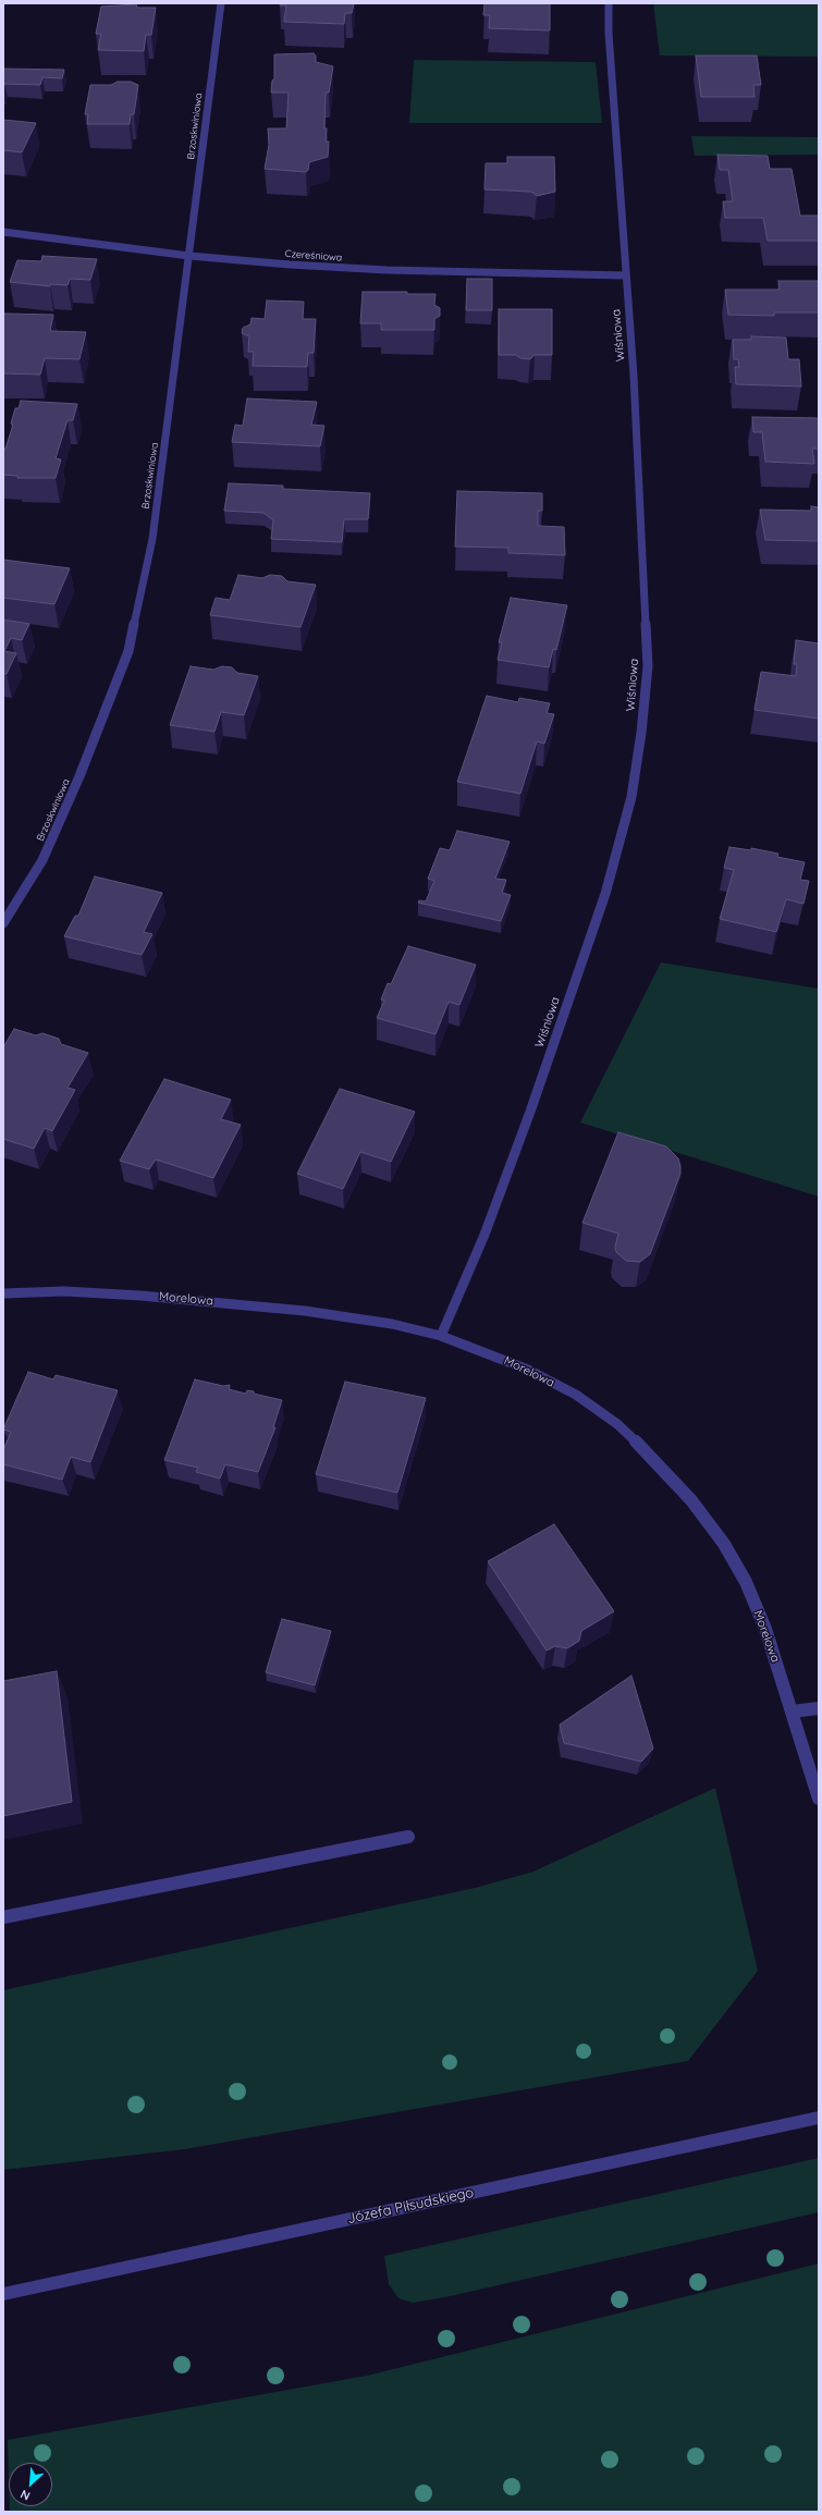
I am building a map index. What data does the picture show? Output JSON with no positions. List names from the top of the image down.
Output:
{
  "streets": {
    "street": [
      "Brzoskwiniowa",
      "Czereśniowa",
      "Wiśniowa",
      "Morelowa",
      "Józefa Piłsudskiego"
    ]
  },
  "crossings": [
    ["Brzoskwiniowa", "Czereśniowa"],
    ["Czereśniowa", "Wiśniowa"],
    ["Wiśniowa", "Morelowa"]
  ],
  "north": "bottom left"
}
